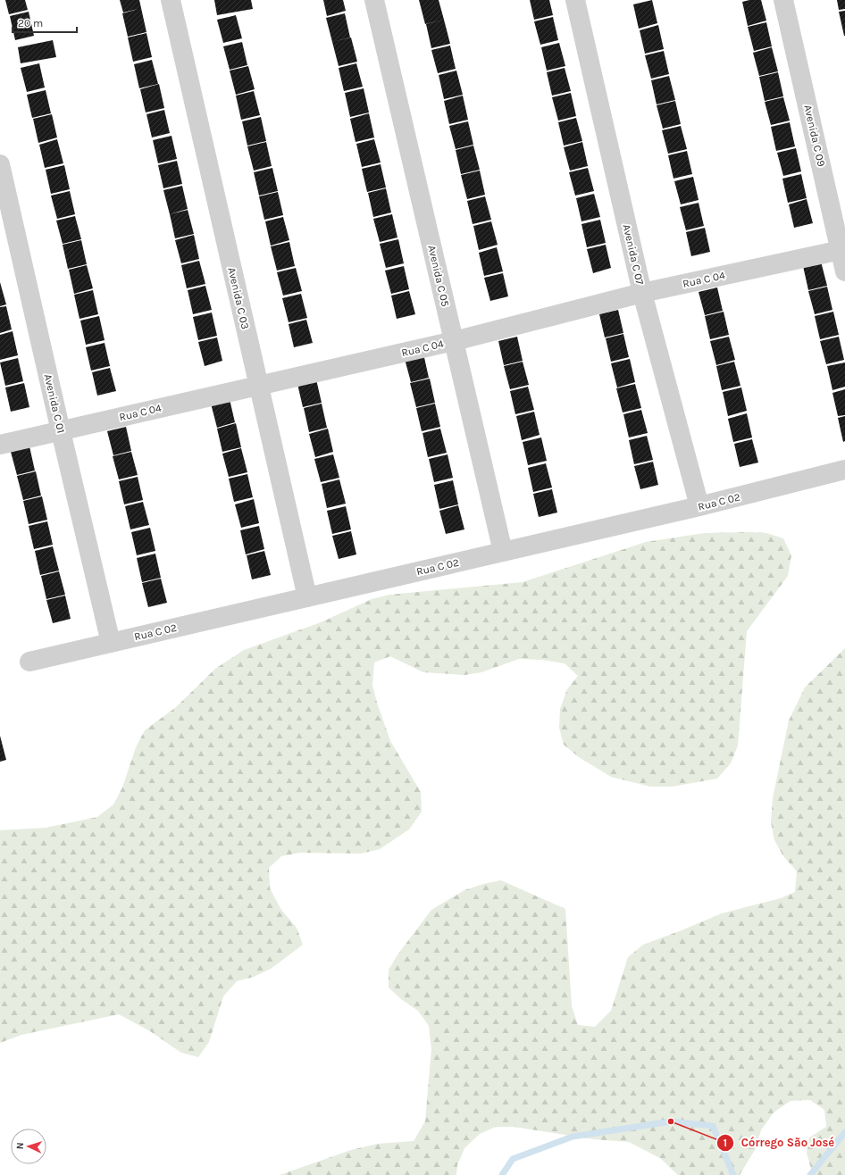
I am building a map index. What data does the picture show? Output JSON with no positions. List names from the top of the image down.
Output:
{
  "streets": {
    "street": [
      "Avenida C 09",
      "Avenida C 07",
      "Avenida C 05",
      "Rua C 04",
      "Avenida C 03",
      "Avenida C 01",
      "Rua C 02"
    ]
  },
  "crossings": [
    ["Avenida C 09", "Rua C 04"],
    ["Avenida C 07", "Rua C 04"],
    ["Avenida C 07", "Rua C 02"],
    ["Avenida C 05", "Rua C 04"],
    ["Avenida C 05", "Rua C 02"],
    ["Rua C 04", "Avenida C 03"],
    ["Rua C 04", "Avenida C 01"],
    ["Avenida C 03", "Rua C 02"],
    ["Avenida C 01", "Rua C 02"]
  ],
  "places": ["Córrego São José"],
  "scale_bar": "20 m",
  "north": "left"
}
